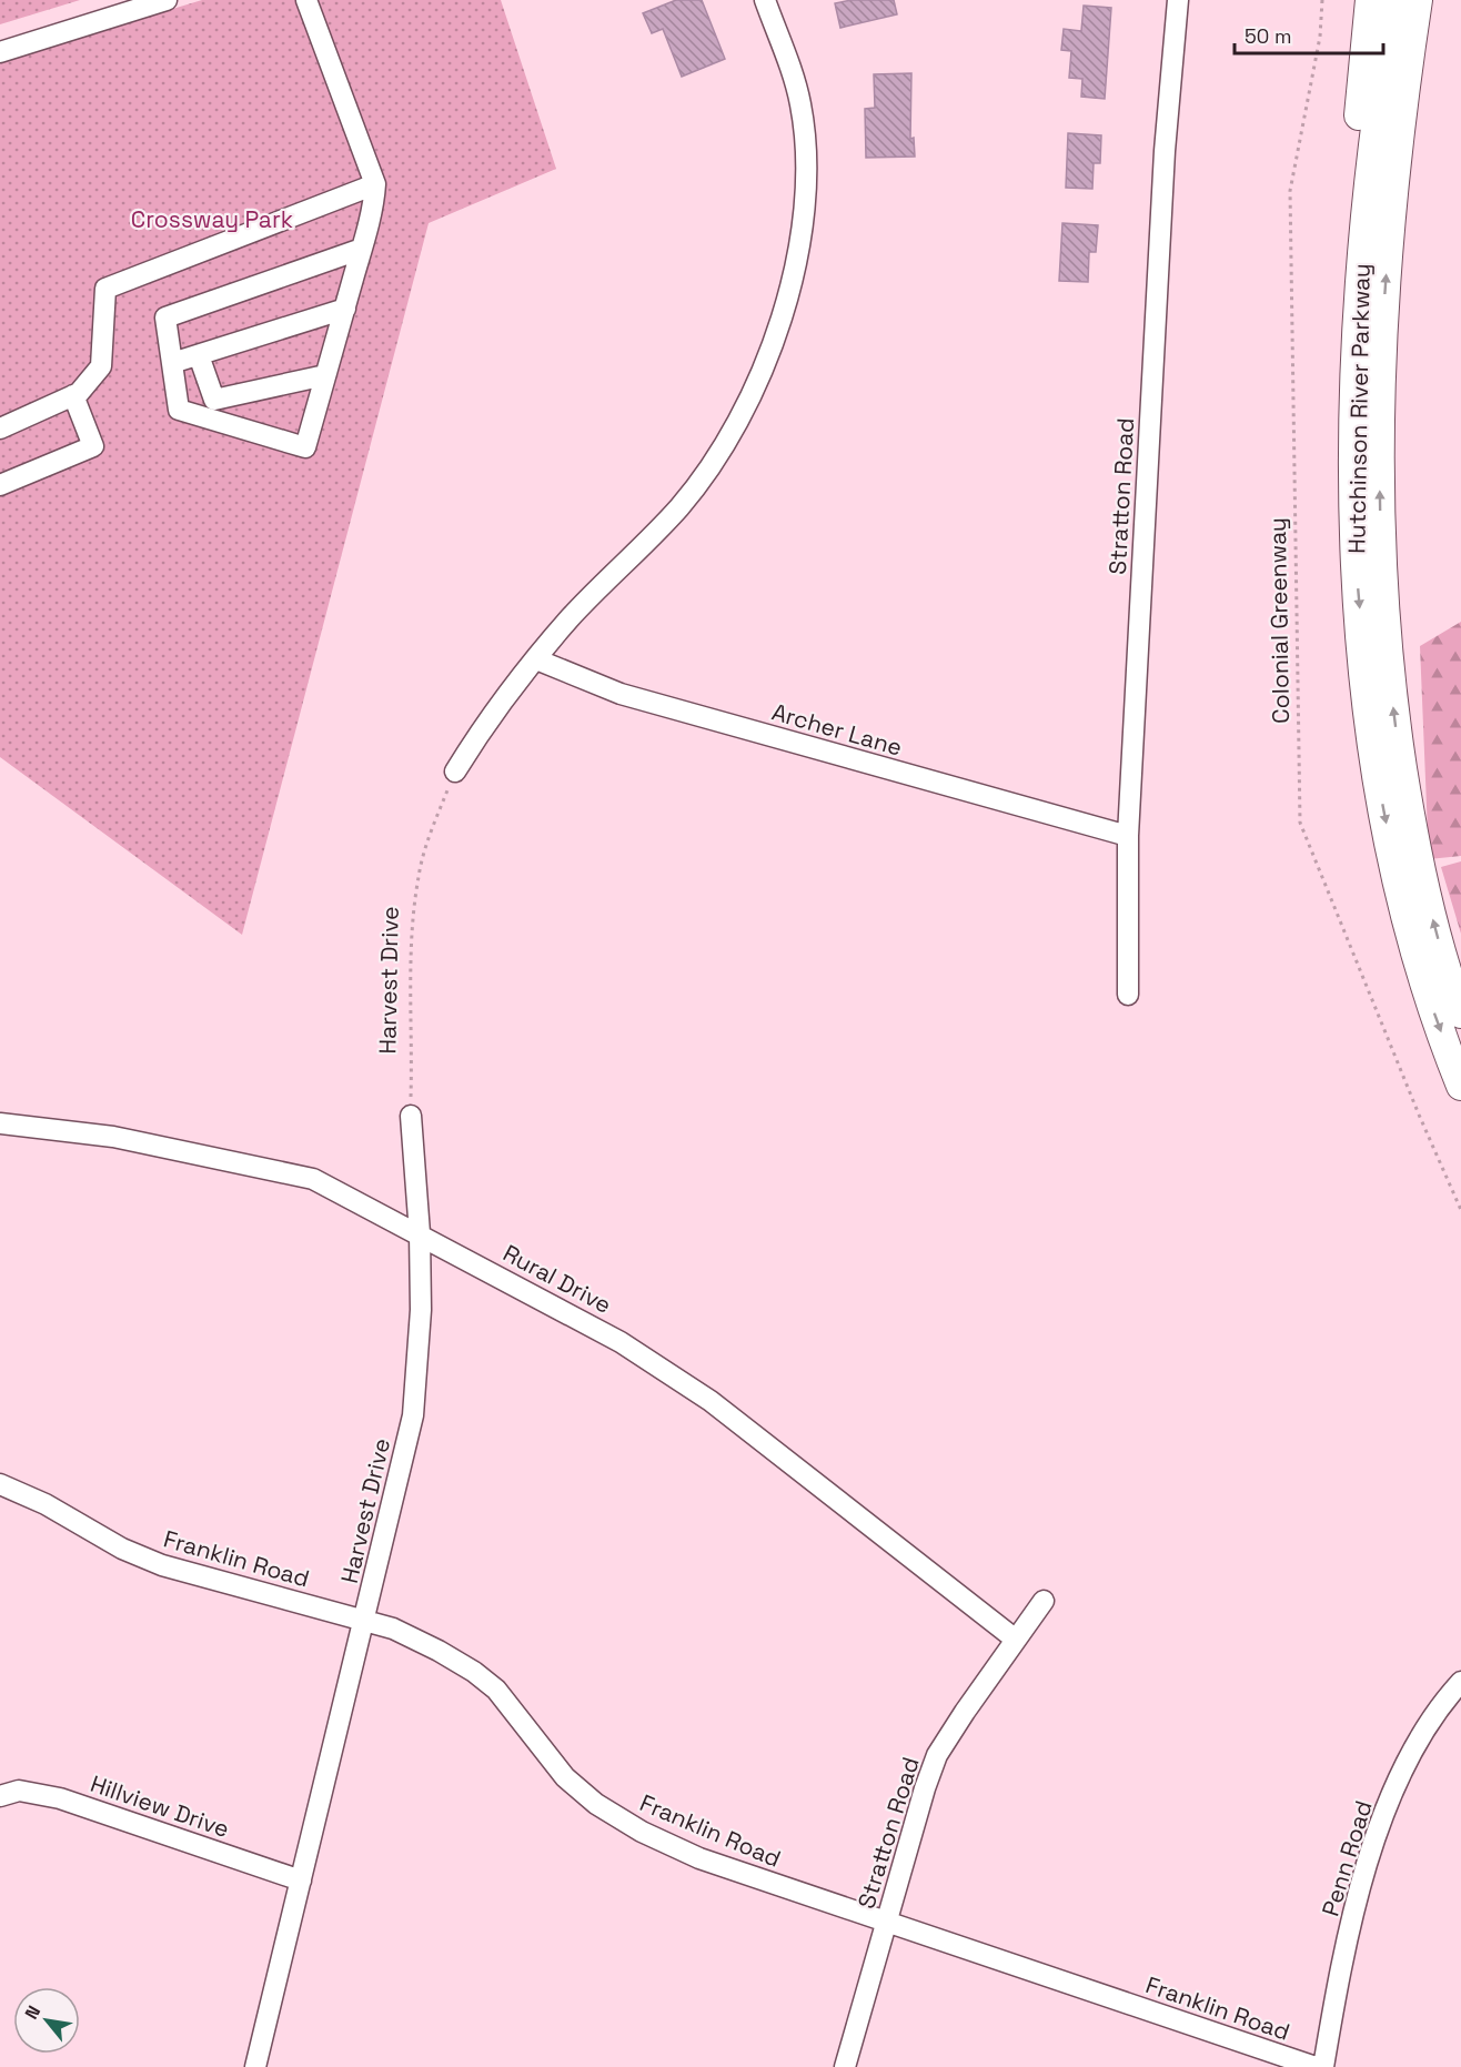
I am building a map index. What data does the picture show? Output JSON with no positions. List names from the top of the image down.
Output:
{
  "streets": {
    "highway": ["Hutchinson River Parkway"],
    "street": [
      "Stratton Road",
      "Archer Lane",
      "Harvest Drive",
      "Rural Drive",
      "Franklin Road",
      "Hillview Drive",
      "Penn Road"
    ],
    "path": ["Colonial Greenway"]
  },
  "crossings": [
    ["Stratton Road", "Archer Lane"],
    ["Stratton Road", "Rural Drive"],
    ["Stratton Road", "Franklin Road"],
    ["Harvest Drive", "Rural Drive"],
    ["Harvest Drive", "Franklin Road"],
    ["Harvest Drive", "Hillview Drive"]
  ],
  "parks": ["Crossway Park"],
  "scale_bar": "50 m",
  "north": "top left"
}
